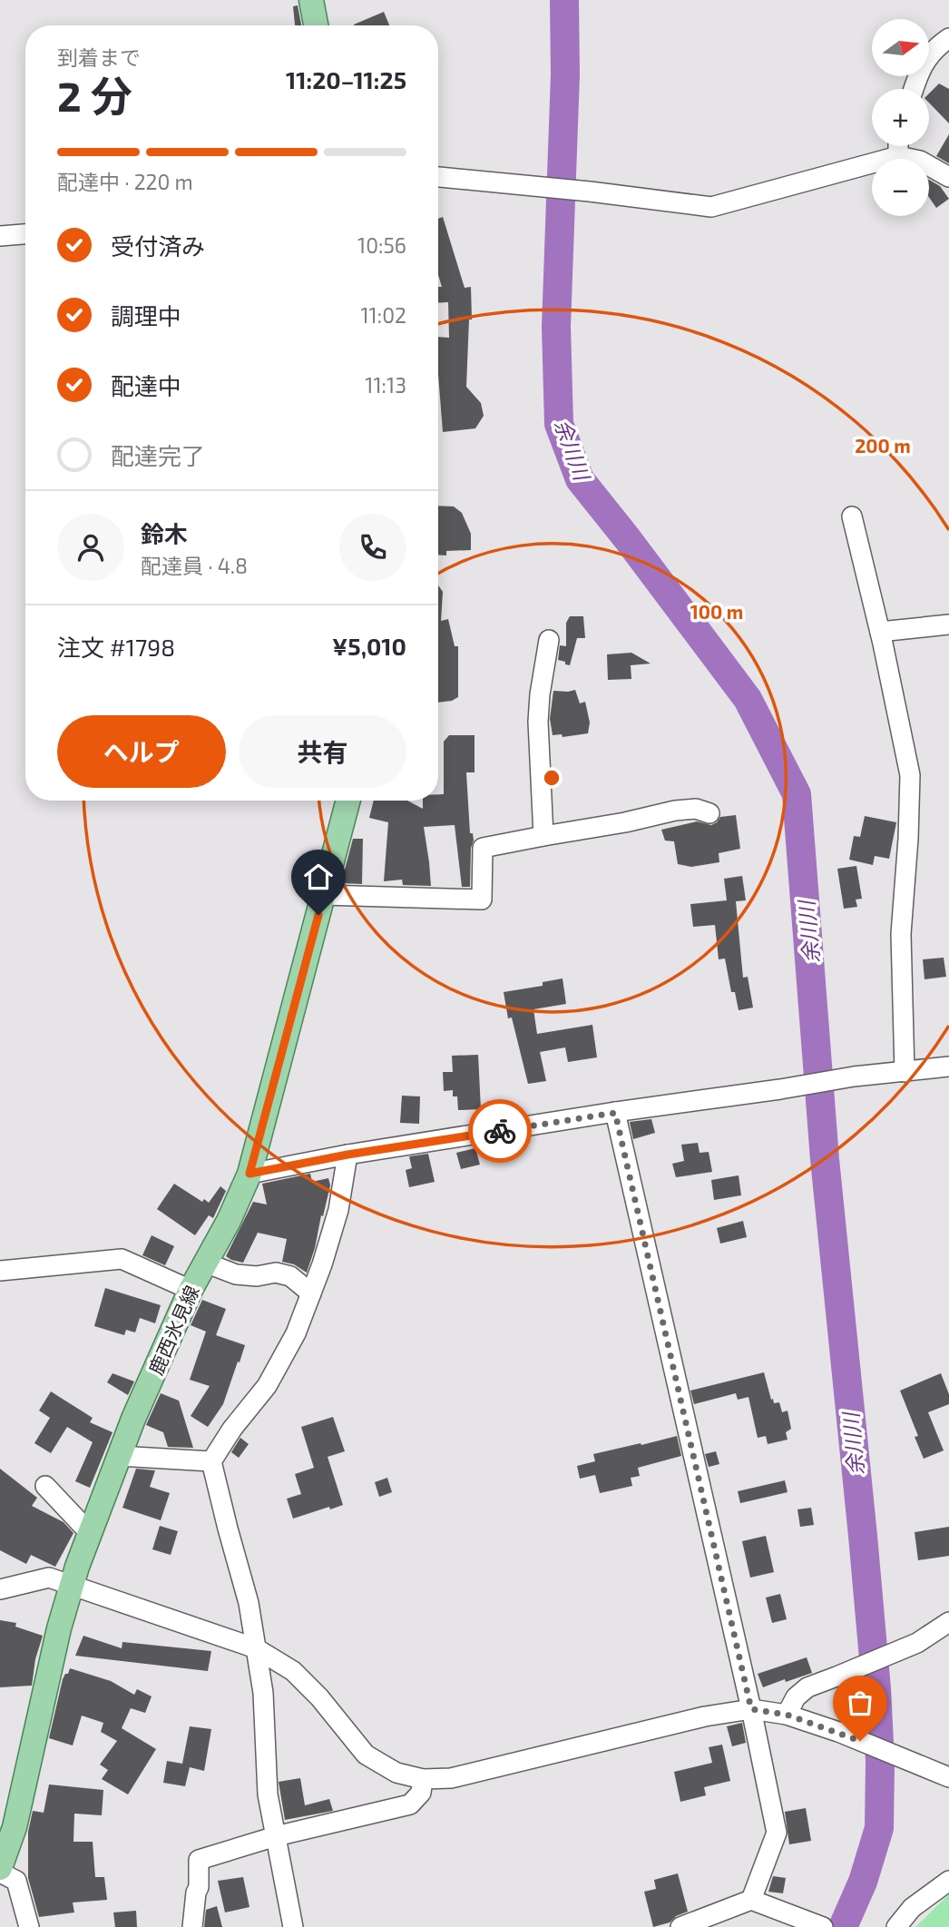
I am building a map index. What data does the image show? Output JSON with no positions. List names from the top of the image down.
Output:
{
  "streets": {
    "main road": ["鹿西氷見線"]
  },
  "water": ["余川川"],
  "north": "right",
  "page": {
    "map_buttons": ["+", "−"],
    "heading": ["2 分", "到着まで", "11:20–11:25"],
    "panel": [
      "鈴木",
      "配達員 · 4.8",
      "注文 #1798",
      "¥5,010"
    ],
    "bar": "配達中 · 220 m",
    "list": [
      ["受付済み", "10:56"],
      ["調理中", "11:02"],
      ["配達中", "11:13"],
      "配達完了"
    ],
    "buttons": ["ヘルプ", "共有"]
  },
  "rings": ["200 m", "100 m"]
}
